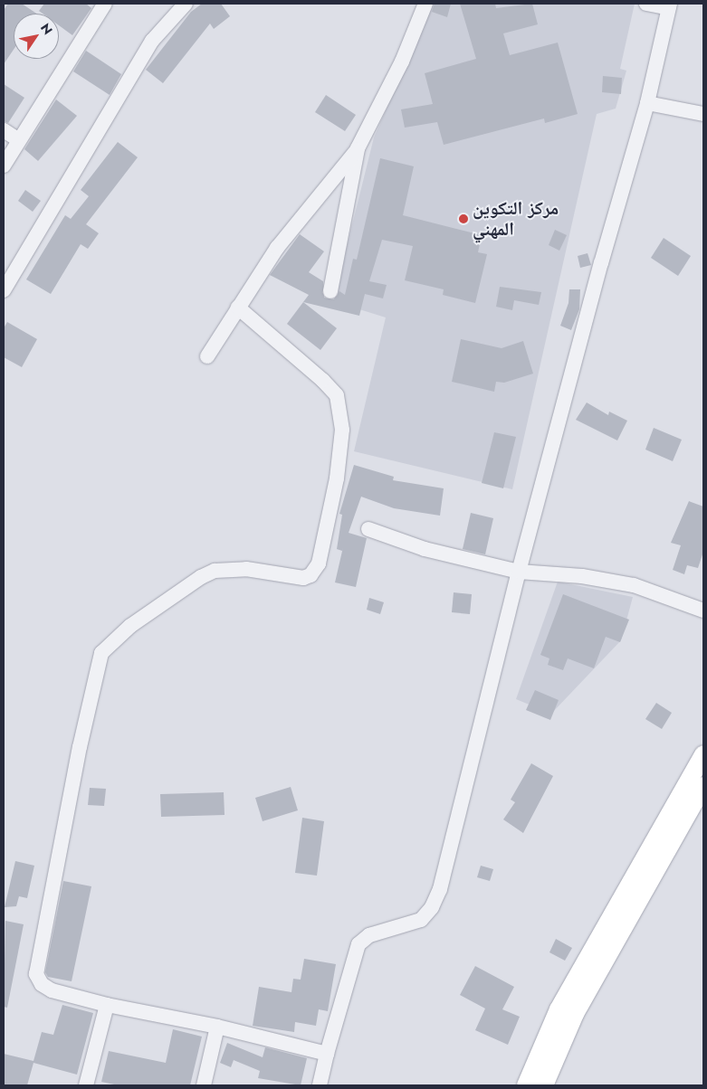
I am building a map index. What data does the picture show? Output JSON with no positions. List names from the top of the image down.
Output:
{
  "places": ["مركز التكوين المهني"],
  "north": "top right"
}
